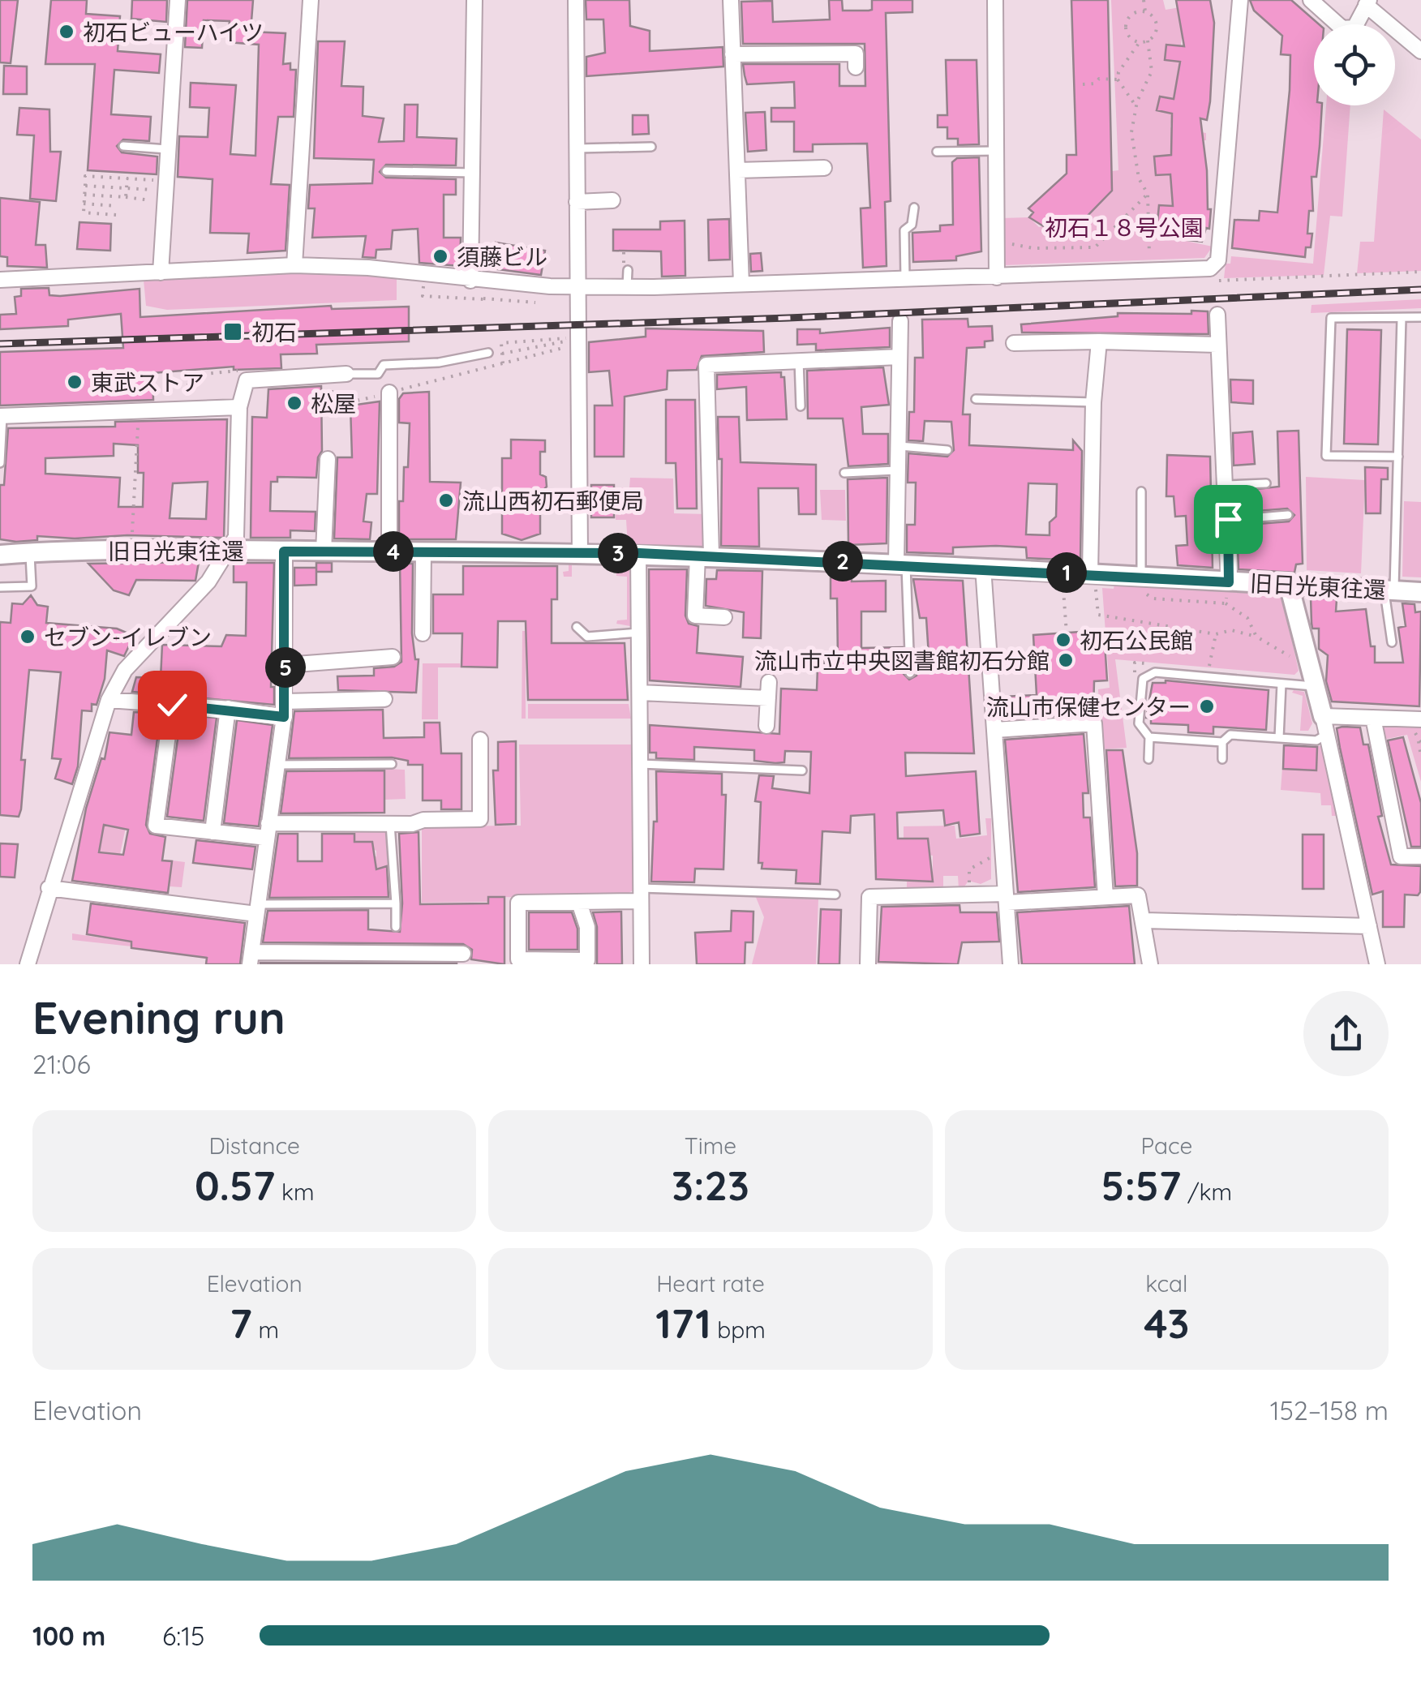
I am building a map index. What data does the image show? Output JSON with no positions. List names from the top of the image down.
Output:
{
  "streets": {
    "street": ["旧日光東往還"]
  },
  "parks": ["初石１８号公園"],
  "places": {
    "other": [
      "初石ビューハイツ",
      "須藤ビル",
      "東武ストア",
      "松屋",
      "流山西初石郵便局",
      "セブン-イレブン",
      "初石公民館",
      "流山市立中央図書館初石分館",
      "流山市保健センター"
    ],
    "transit": ["初石"]
  },
  "page": {
    "pins": [
      "4",
      "3",
      "2",
      "1",
      "5"
    ],
    "heading": ["Evening run", "21:06"],
    "stats": [
      ["Distance", "0.57 km"],
      ["Time", "3:23"],
      ["Pace", "5:57 /km"],
      ["Elevation", "7 m"],
      ["Heart rate", "171 bpm"],
      ["kcal", "43"]
    ],
    "chart": ["Elevation", "152–158 m"],
    "list": [
      {
        "name": "100 m",
        "note": "6:15"
      }
    ]
  }
}
